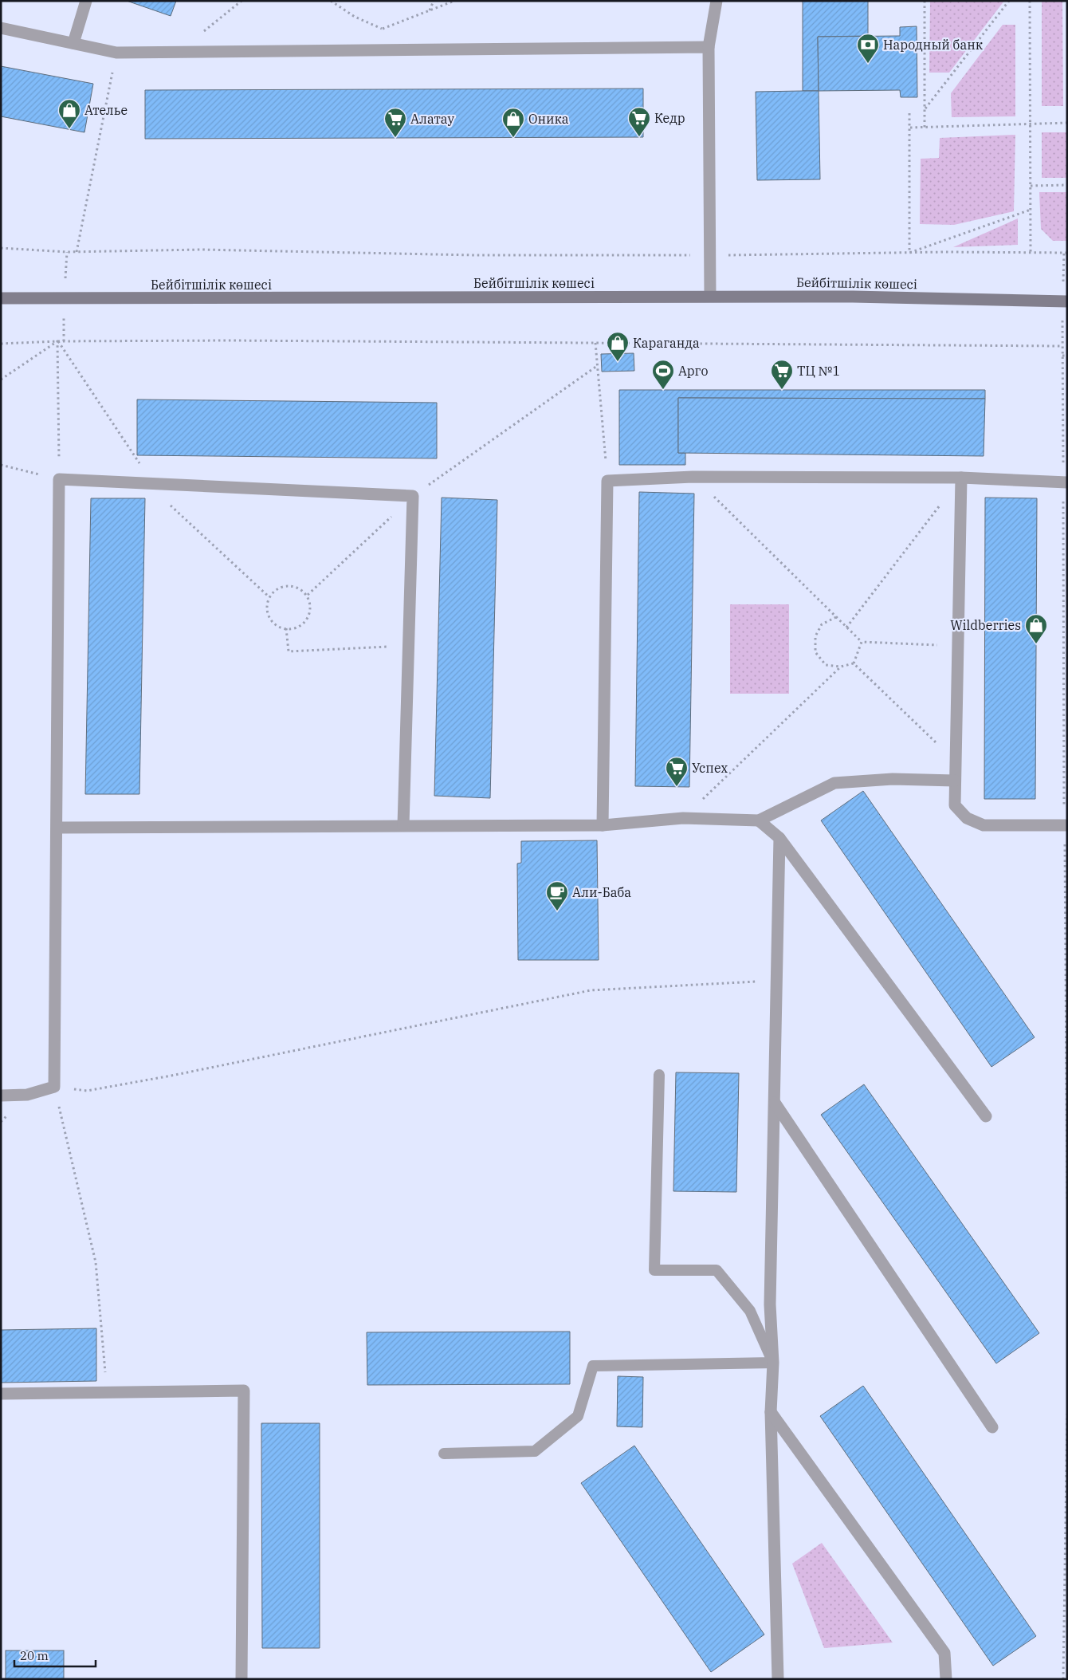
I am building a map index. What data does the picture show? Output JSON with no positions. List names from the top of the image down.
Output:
{
  "streets": {
    "street": ["Бейбітшілік көшесі"]
  },
  "places": {
    "bank": ["Народный банк"],
    "shop": [
      "Ателье",
      "Оника",
      "Караганда",
      "Wildberries"
    ],
    "supermarket": [
      "Кедр",
      "Алатау",
      "ТЦ №1",
      "Успех"
    ],
    "sports": ["Арго"],
    "cafe": ["Али-Баба"]
  },
  "scale_bar": "20 m"
}
